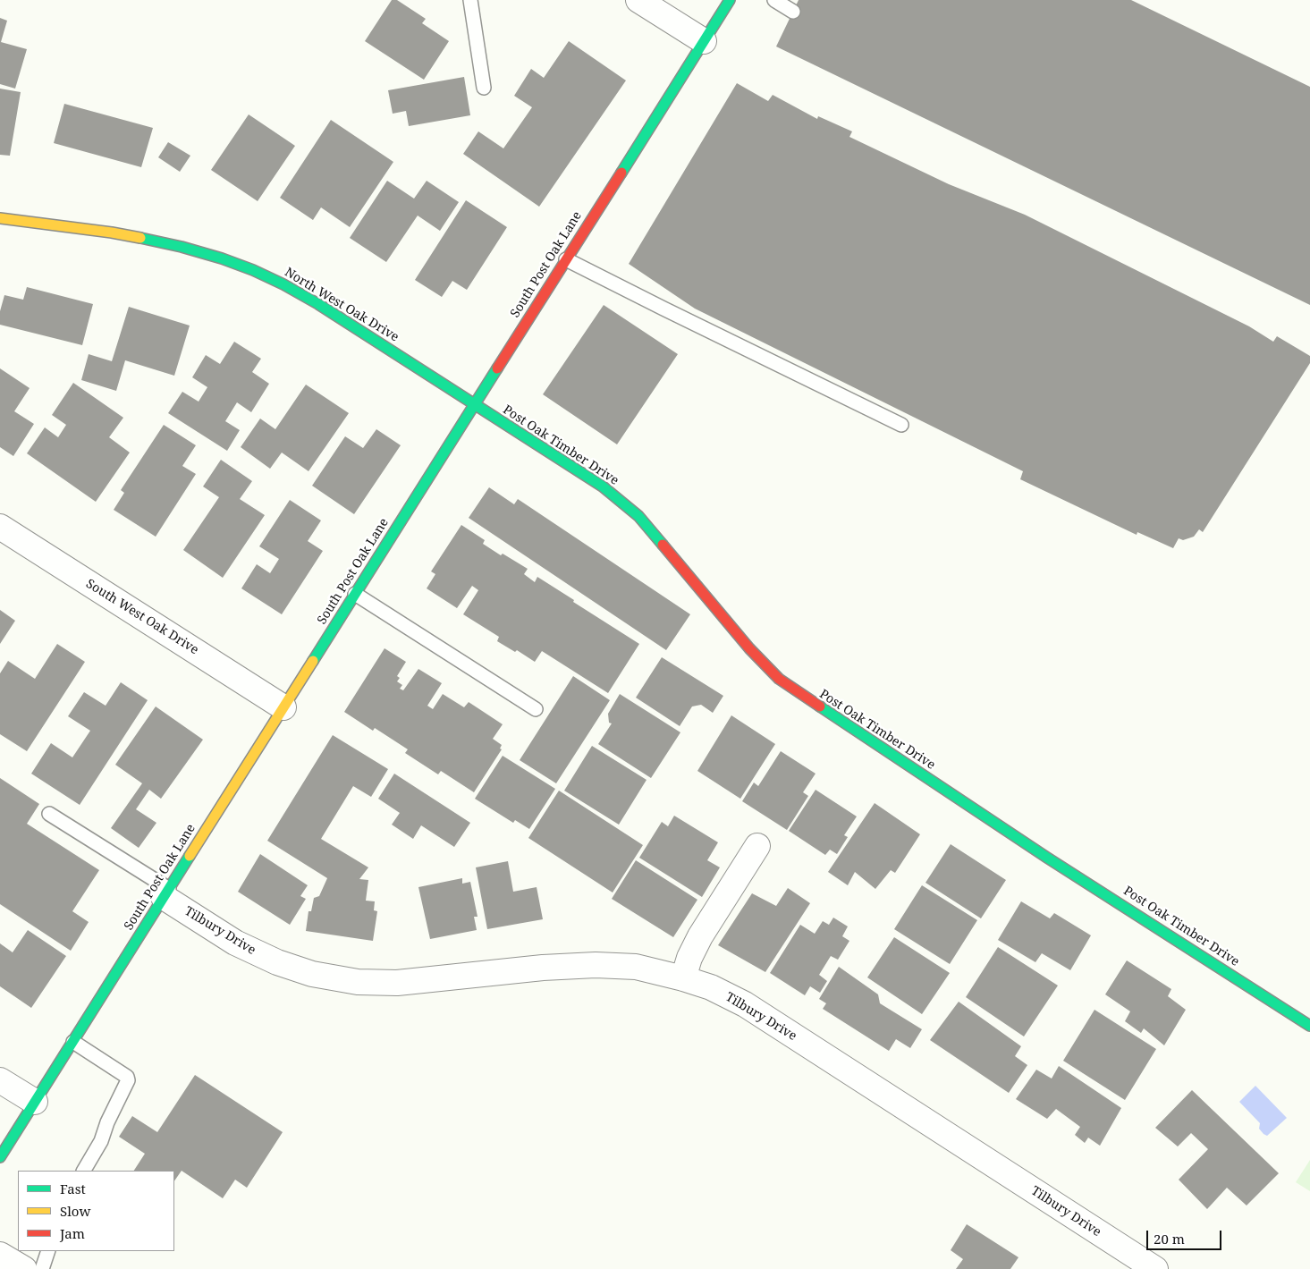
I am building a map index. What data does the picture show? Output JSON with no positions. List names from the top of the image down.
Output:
{
  "streets": {
    "street": [
      "South Post Oak Lane",
      "North West Oak Drive",
      "Post Oak Timber Drive",
      "South West Oak Drive",
      "Tilbury Drive"
    ]
  },
  "crossings": [
    ["South Post Oak Lane", "North West Oak Drive"],
    ["South Post Oak Lane", "Post Oak Timber Drive"],
    ["South Post Oak Lane", "South West Oak Drive"],
    ["South Post Oak Lane", "Tilbury Drive"],
    ["North West Oak Drive", "Post Oak Timber Drive"]
  ],
  "legend": ["Fast", "Slow", "Jam"],
  "scale_bar": "20 m"
}
